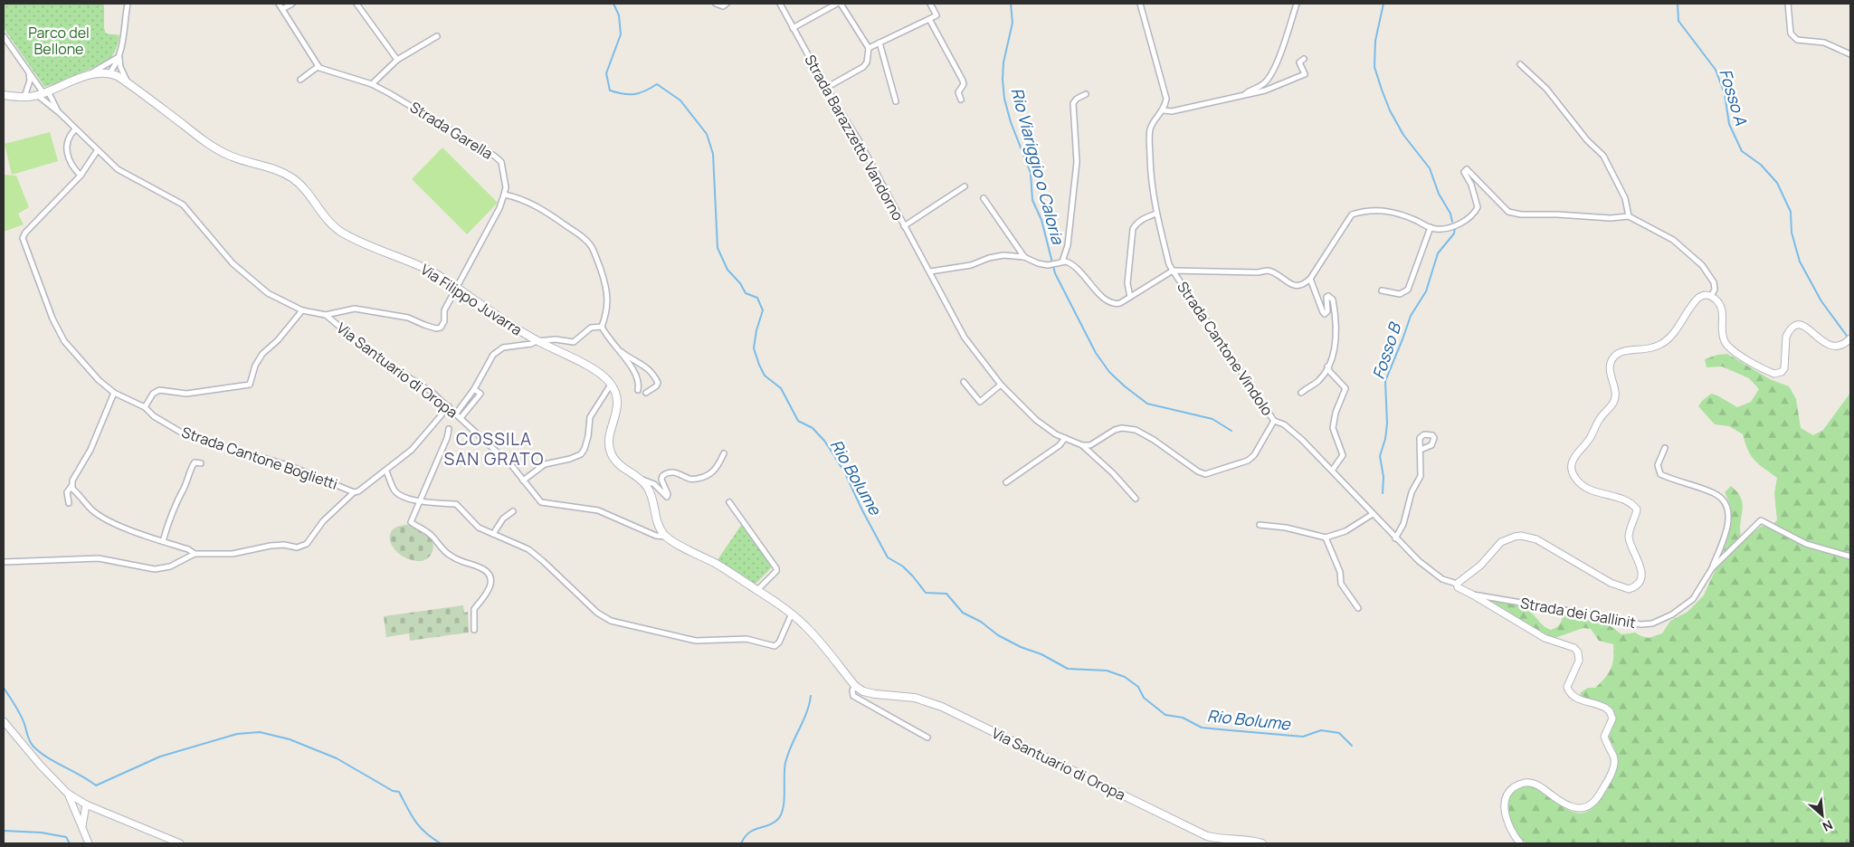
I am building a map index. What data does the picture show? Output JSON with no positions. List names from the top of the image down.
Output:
{
  "streets": {
    "main road": ["Via Filippo Juvarra", "Via Santuario di Oropa"],
    "street": [
      "Strada Garella",
      "Strada Barazzetto Vandorno",
      "Strada Cantone Vindolo",
      "Strada Cantone Boglietti",
      "Strada dei Gallinit"
    ]
  },
  "crossings": [
    ["Strada Garella", "Via Santuario di Oropa"]
  ],
  "districts": ["COSSILA SAN GRATO"],
  "water": [
    "Fosso A",
    "Rio Viariggio o Caloria",
    "Fosso B",
    "Rio Bolume"
  ],
  "parks": ["Parco del Bellone"],
  "north": "bottom right"
}
